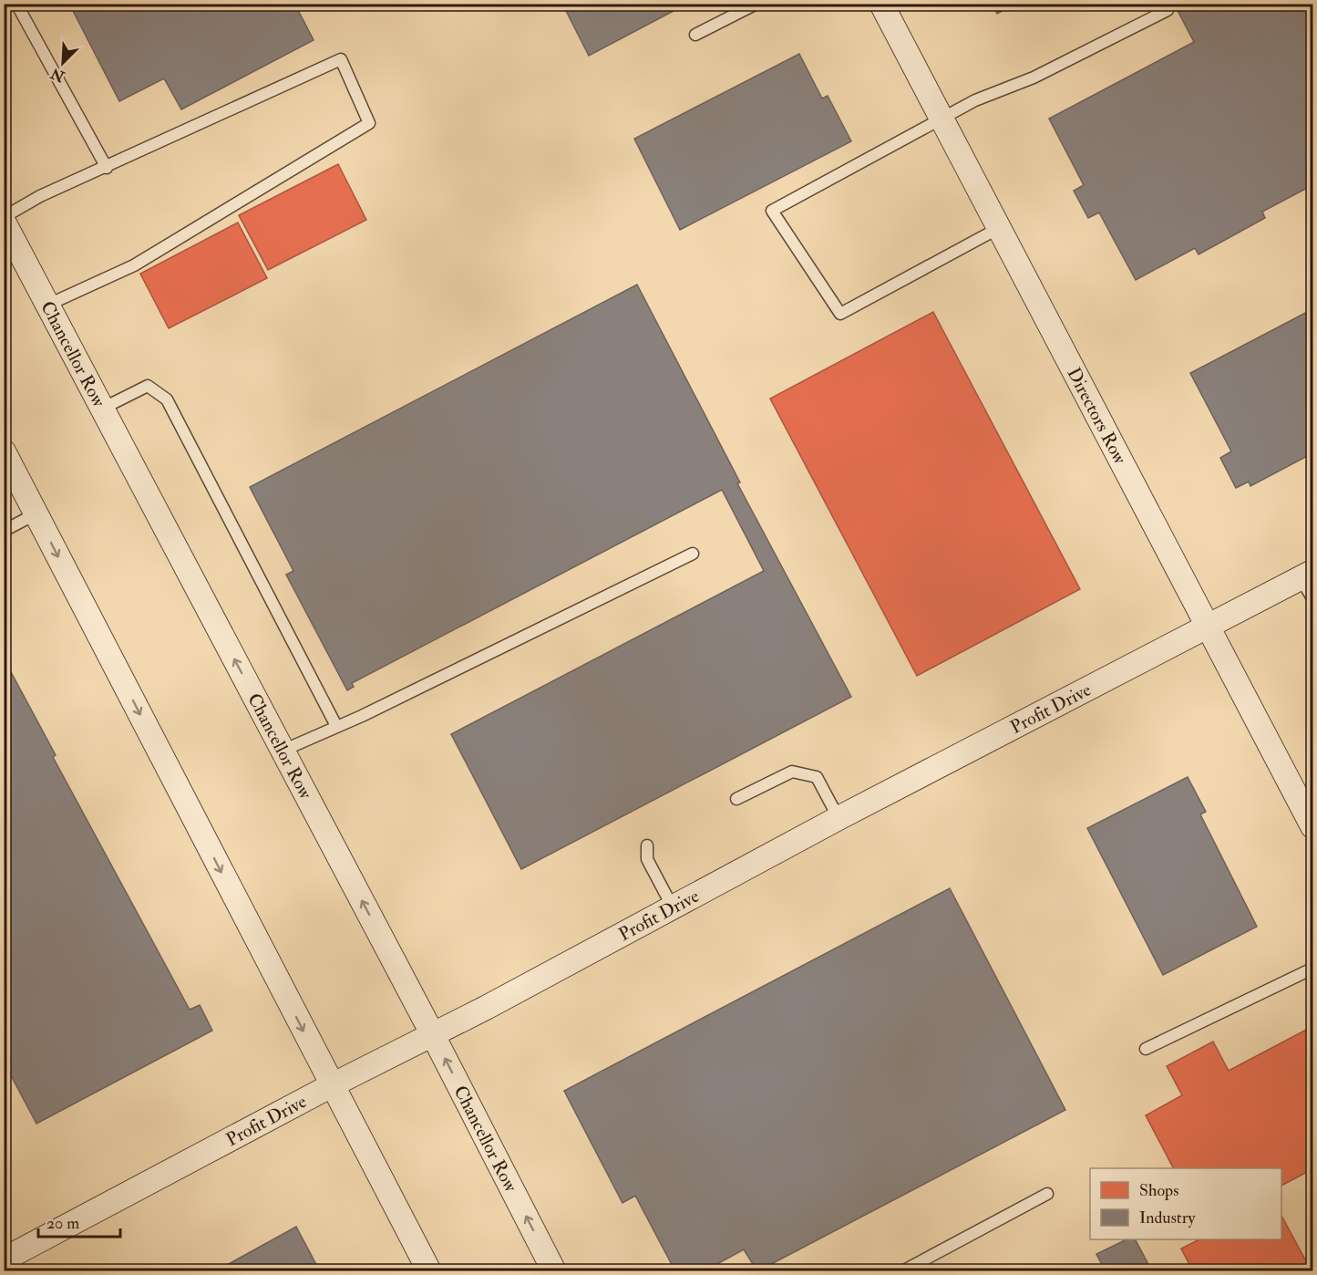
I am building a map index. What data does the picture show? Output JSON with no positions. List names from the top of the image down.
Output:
{
  "streets": {
    "street": ["Chancellor Row", "Directors Row", "Profit Drive"]
  },
  "crossings": [
    ["Chancellor Row", "Profit Drive"],
    ["Directors Row", "Profit Drive"]
  ],
  "legend": ["Shops", "Industry"],
  "scale_bar": "20 m",
  "north": "bottom left"
}
